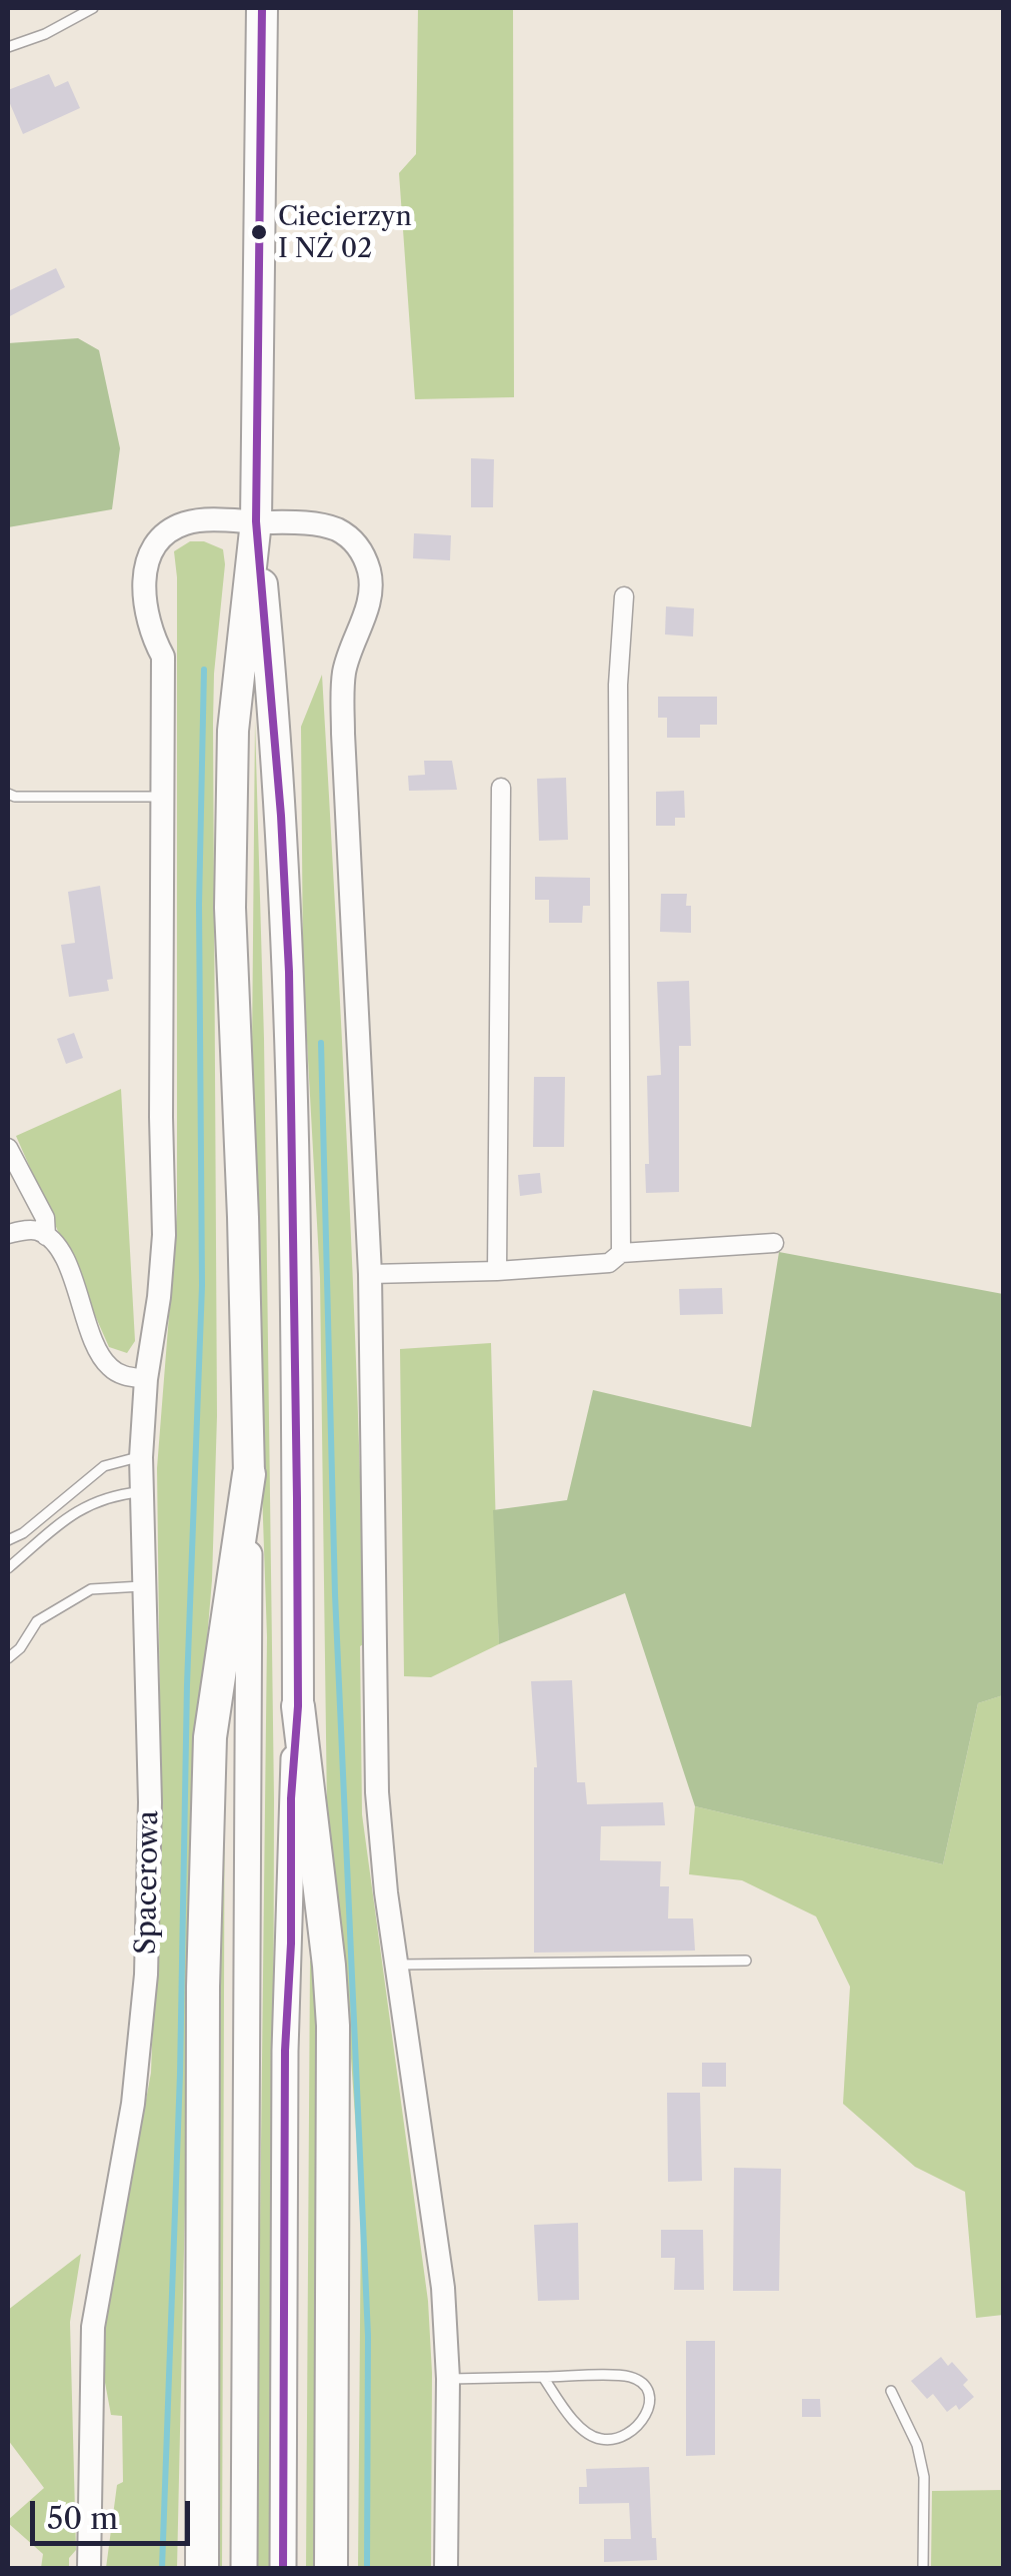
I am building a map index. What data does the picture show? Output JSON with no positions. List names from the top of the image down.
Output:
{
  "streets": {
    "street": ["Spacerowa"]
  },
  "places": ["Ciecierzyn I NŻ 02"],
  "scale_bar": "50 m"
}
